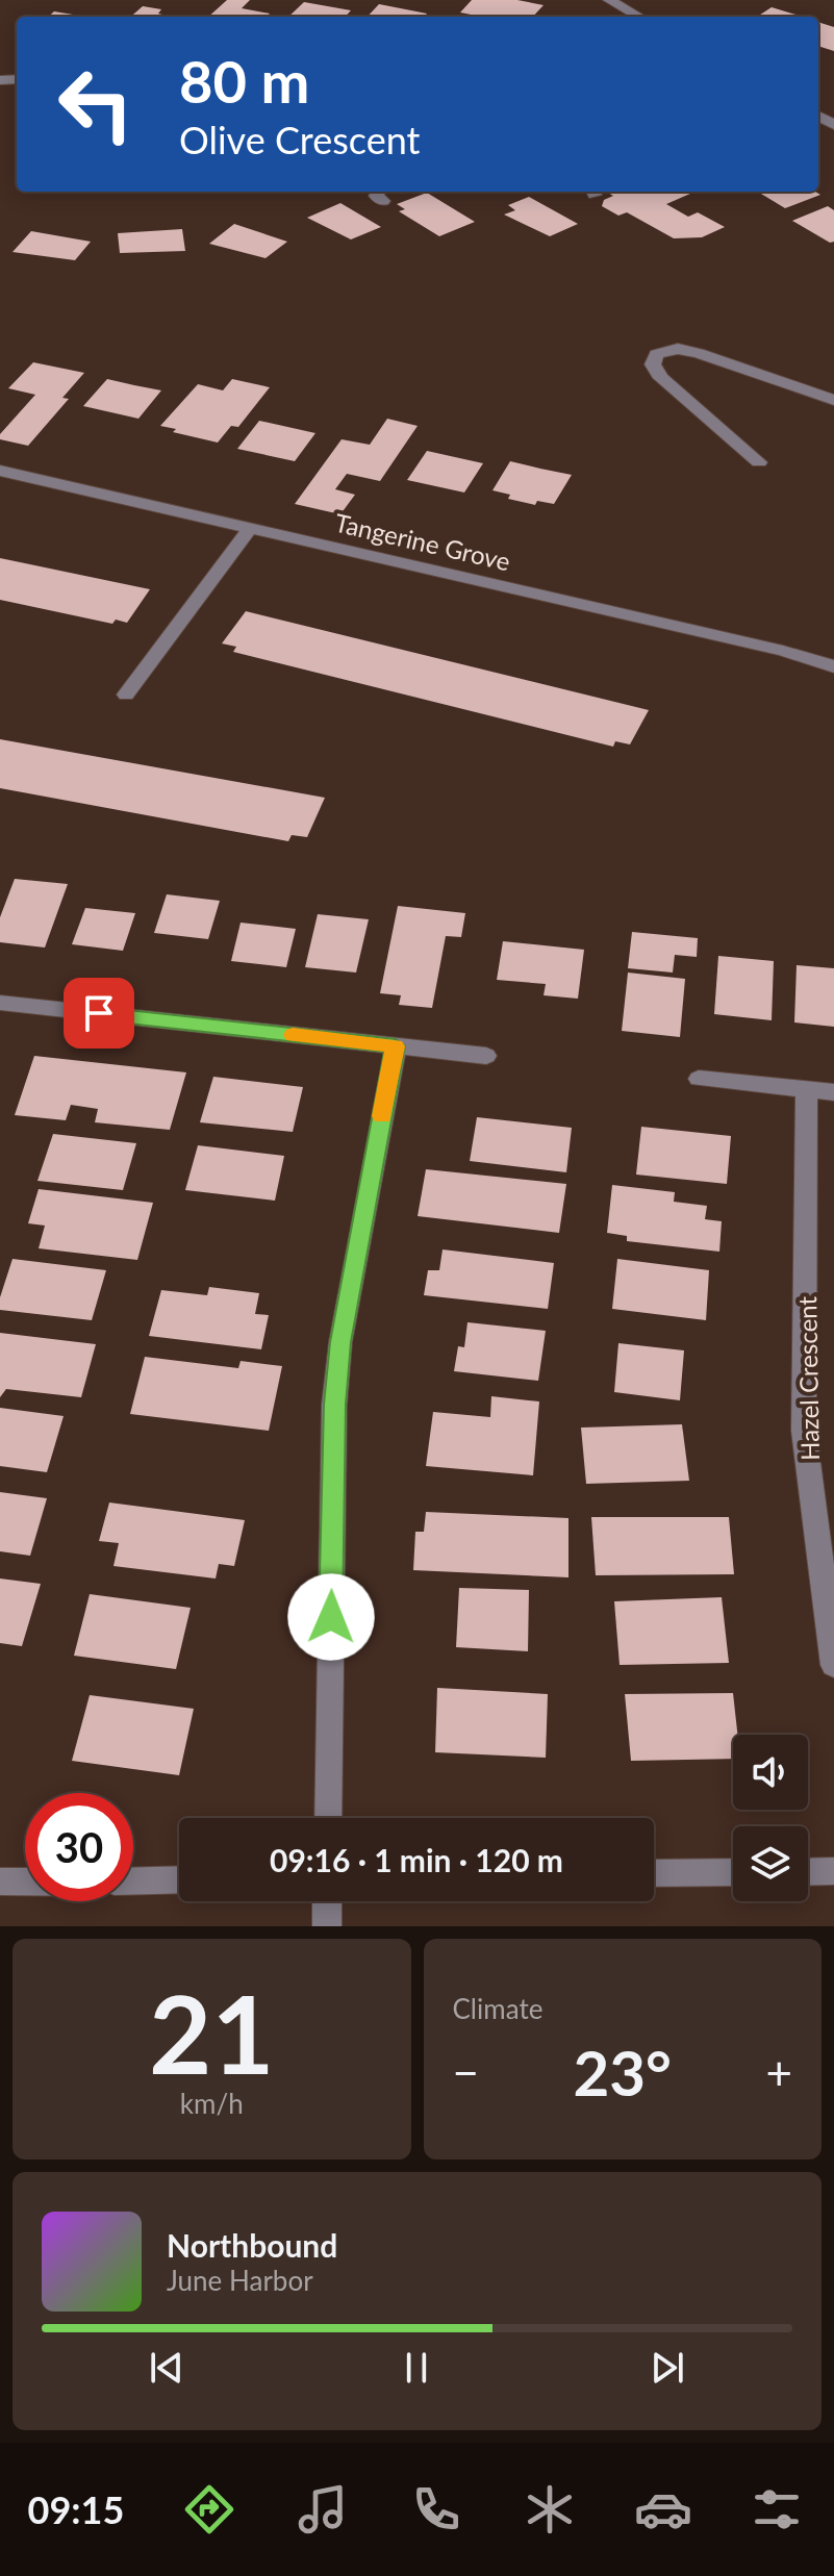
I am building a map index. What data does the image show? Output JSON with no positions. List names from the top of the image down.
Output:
{
  "streets": {
    "street": ["Tangerine Grove", "Hazel Crescent"]
  },
  "page": {
    "turn": ["80 m", "Olive Crescent"],
    "limit": "30",
    "trip": "09:16 · 1 min · 120 m",
    "tile": [
      ["21", "km/h"],
      "Climate"
    ],
    "heat": ["−", "23°", "+"],
    "song": ["Northbound", "June Harbor"],
    "tabs": "09:15"
  }
}
